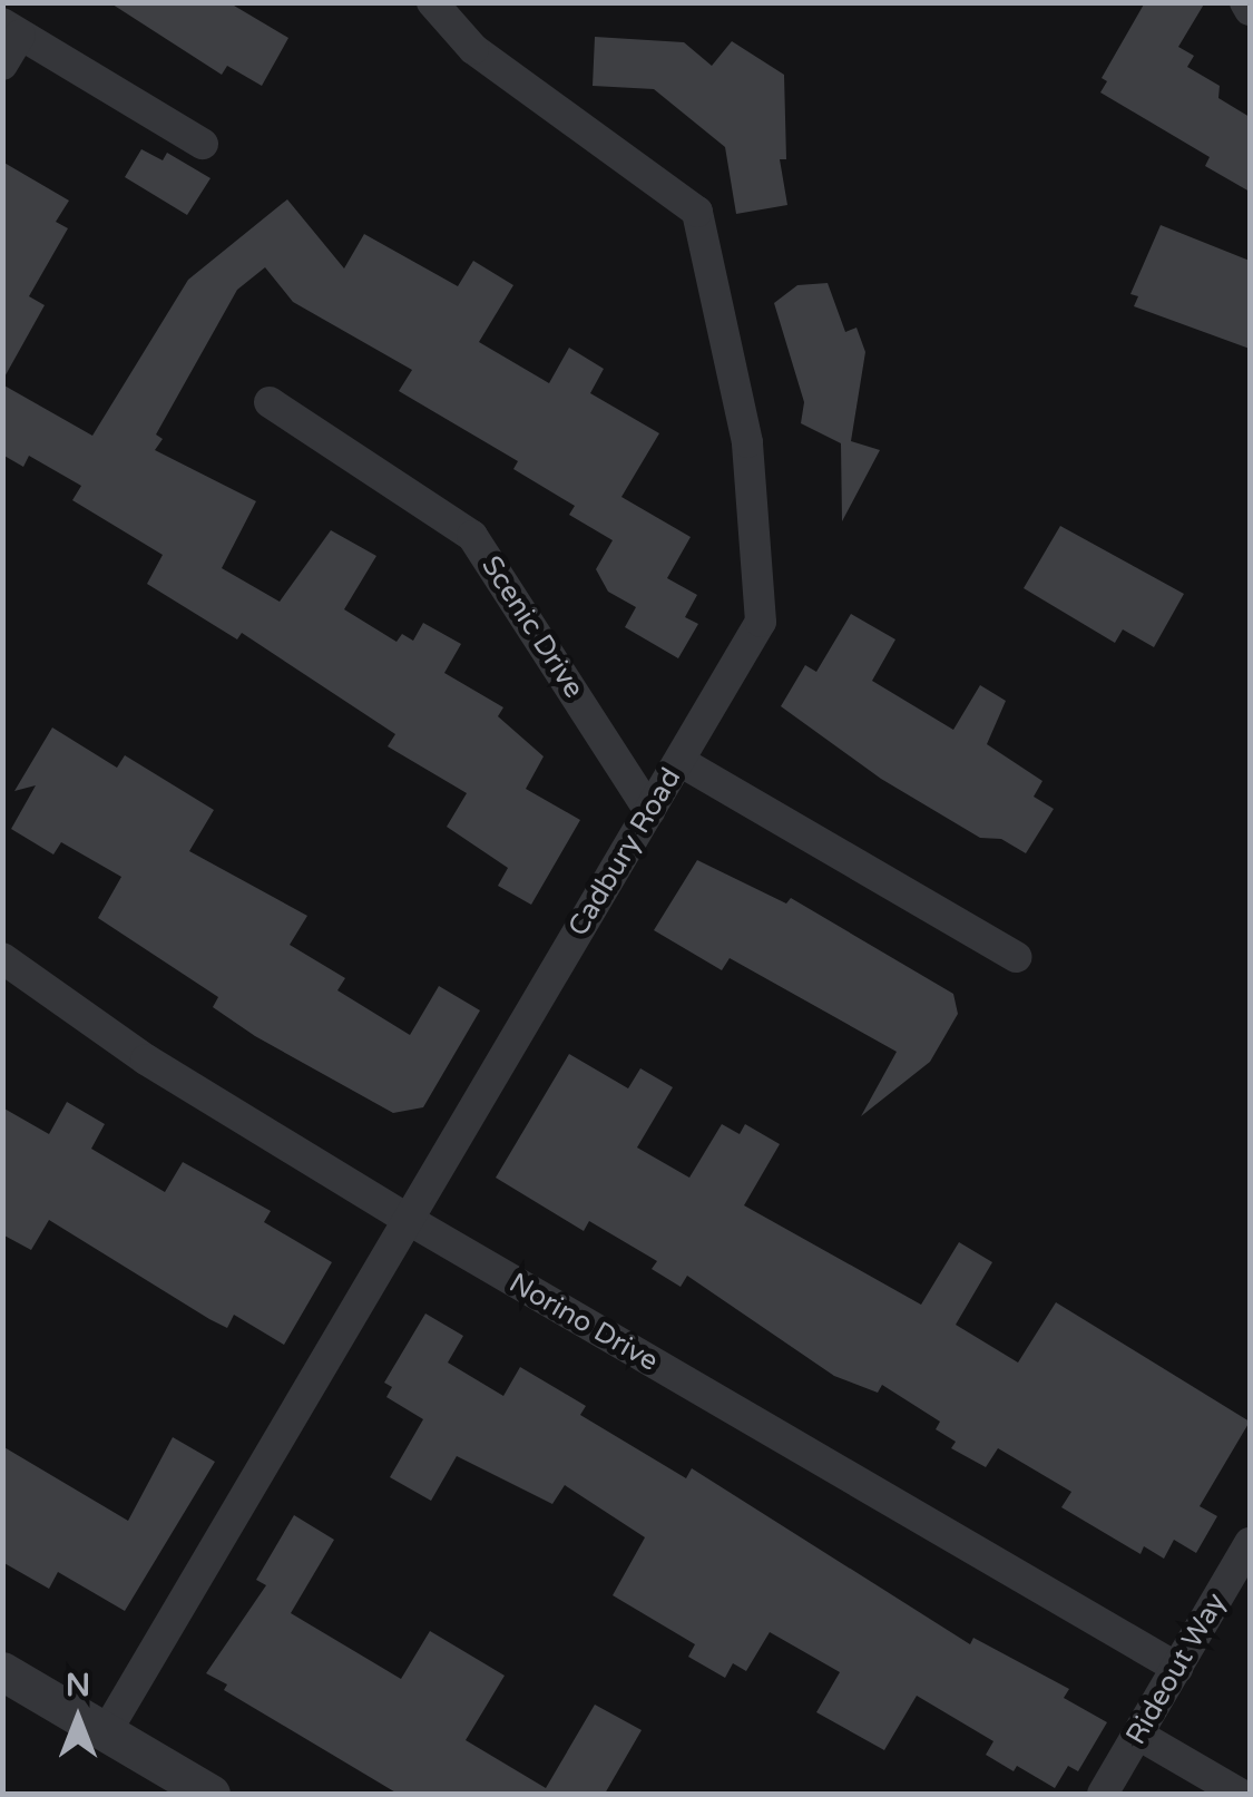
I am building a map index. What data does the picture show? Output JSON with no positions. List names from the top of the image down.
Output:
{
  "streets": {
    "street": [
      "Scenic Drive",
      "Cadbury Road",
      "Norino Drive",
      "Rideout Way"
    ]
  },
  "crossings": [
    ["Scenic Drive", "Cadbury Road"],
    ["Cadbury Road", "Norino Drive"],
    ["Norino Drive", "Rideout Way"]
  ],
  "north": "top"
}
